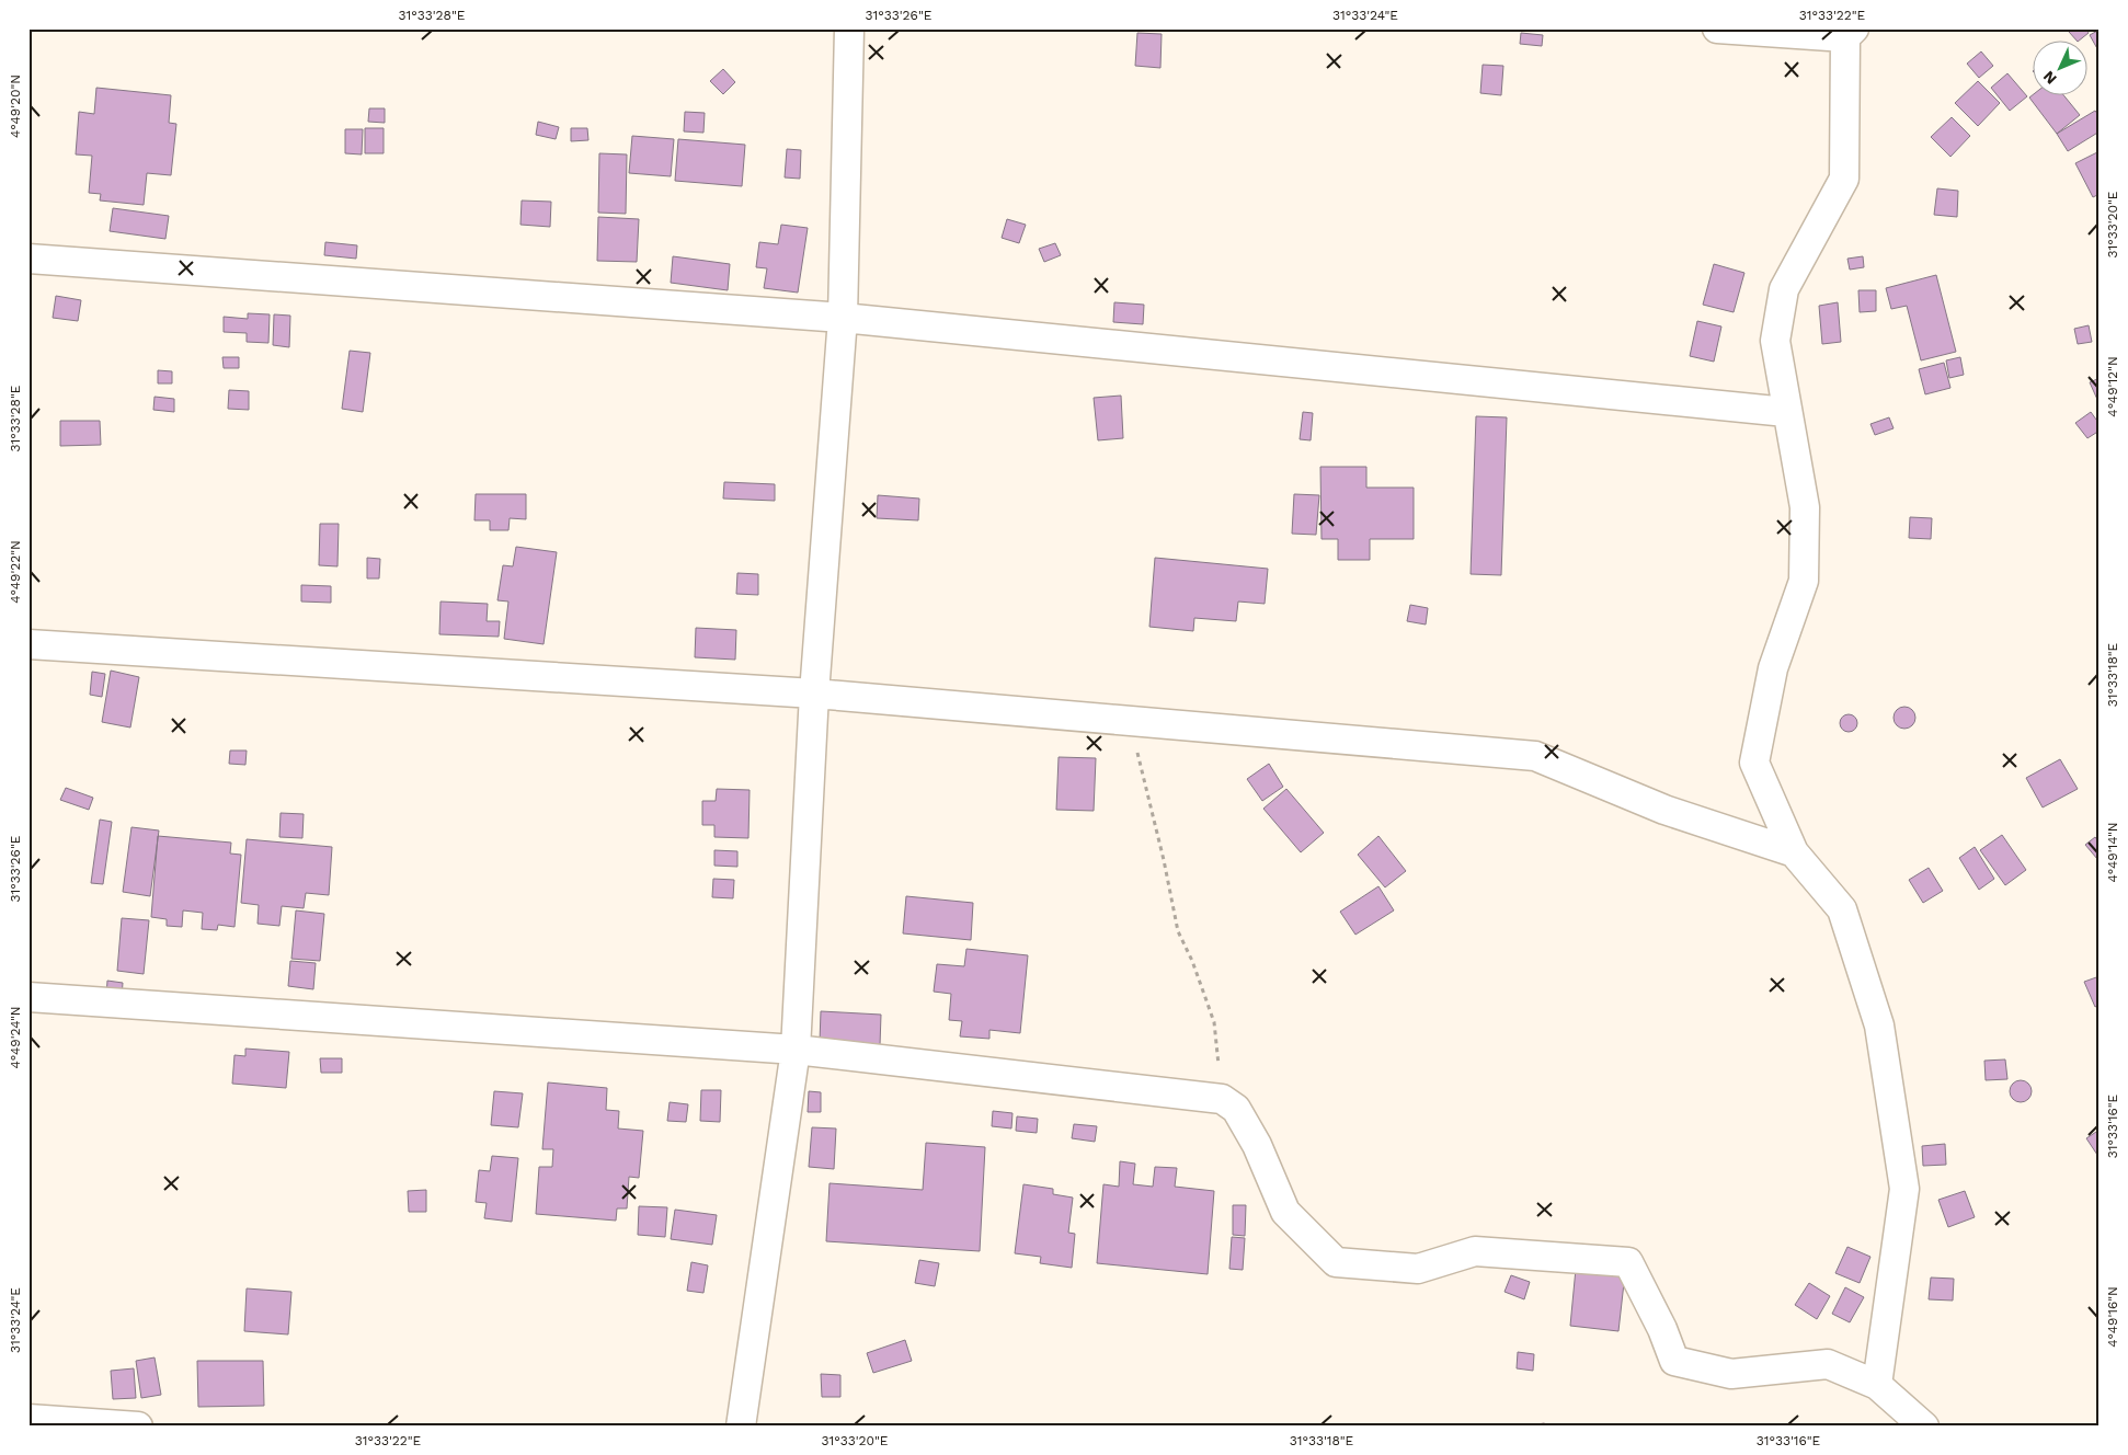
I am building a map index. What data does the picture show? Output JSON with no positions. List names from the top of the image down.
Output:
{
  "north": "bottom left",
  "coordinates": [
    "31°33'28\"E",
    "31°33'26\"E",
    "31°33'24\"E",
    "31°33'22\"E",
    "4°49'20\"N",
    "31°33'20\"E",
    "4°49'12\"N",
    "4°49'22\"N",
    "31°33'18\"E",
    "4°49'14\"N",
    "4°49'24\"N",
    "31°33'16\"E",
    "4°49'16\"N"
  ]
}
